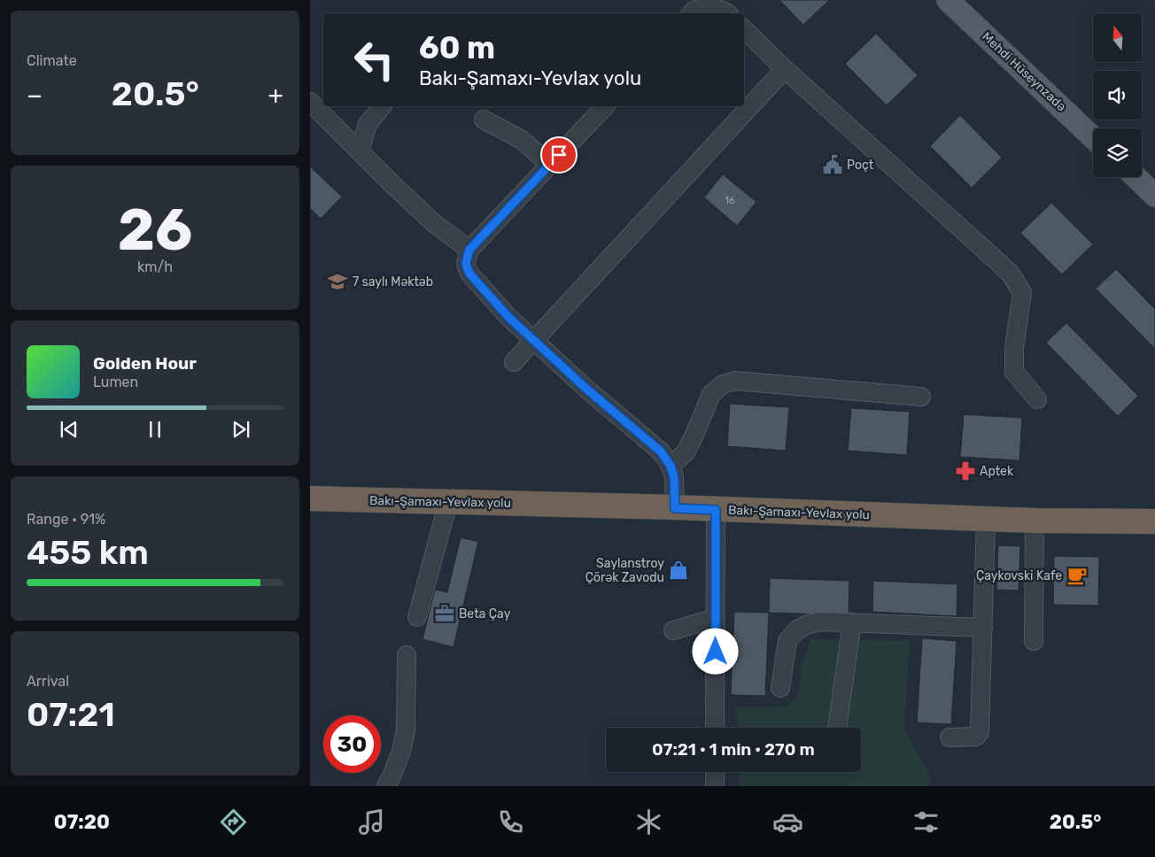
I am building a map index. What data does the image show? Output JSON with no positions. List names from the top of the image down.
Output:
{
  "streets": {
    "highway": ["Bakı-Şamaxı-Yevlax yolu"],
    "main road": ["Mehdi Hüseynzadə"]
  },
  "places": {
    "public building": ["Poçt"],
    "school or university": ["7 saylı Məktəb"],
    "pharmacy": ["Aptek"],
    "shop": ["Saylanstroy Çörək Zavodu"],
    "cafe": ["Çaykovski Kafe"],
    "office": ["Beta Çay"]
  },
  "house_numbers": ["16"],
  "north": "top",
  "page": {
    "tile": [
      "Climate",
      ["26", "km/h"],
      ["Range · 91%", "455 km"],
      ["Arrival", "07:21"]
    ],
    "turn": ["60 m", "Bakı-Şamaxı-Yevlax yolu"],
    "heat": ["−", "20.5°", "+"],
    "song": ["Golden Hour", "Lumen"],
    "limit": "30",
    "trip": "07:21 · 1 min · 270 m",
    "tabs": ["07:20", "20.5°"]
  }
}
